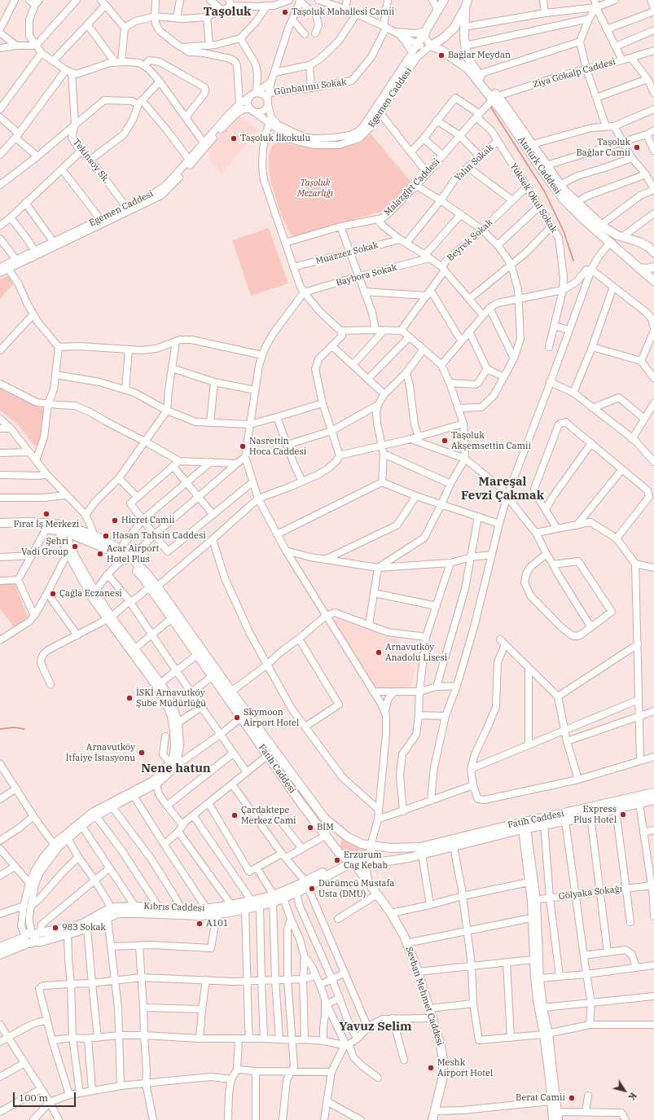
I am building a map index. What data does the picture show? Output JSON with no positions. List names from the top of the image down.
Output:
{
  "streets": {
    "main road": [
      "Egemen Caddesi",
      "Atatürk Caddesi",
      "Fatih Caddesi",
      "Kıbrıs Caddesi",
      "Sevban Mehmet Caddesi"
    ],
    "street": [
      "Ziya Gökalp Caddesi",
      "Günbatımı Sokak",
      "Tekinsoy Sk.",
      "Yalın Sokak",
      "Malazgirt Caddesi",
      "Yüksek Okul Sokak",
      "Beyrek Sokak",
      "Muazzez Sokak",
      "Baybora Sokak",
      "Gölyaka Sokağı"
    ]
  },
  "crossings": [
    ["Ziya Gökalp Caddesi", "Atatürk Caddesi"],
    ["Ziya Gökalp Caddesi", "Malazgirt Caddesi"],
    ["Günbatımı Sokak", "Egemen Caddesi"],
    ["Egemen Caddesi", "Tekinsoy Sk."],
    ["Egemen Caddesi", "Atatürk Caddesi"],
    ["Yalın Sokak", "Yüksek Okul Sokak"],
    ["Atatürk Caddesi", "Malazgirt Caddesi"],
    ["Malazgirt Caddesi", "Yüksek Okul Sokak"],
    ["Yüksek Okul Sokak", "Beyrek Sokak"],
    ["Fatih Caddesi", "Sevban Mehmet Caddesi"]
  ],
  "districts": [
    "Taşoluk",
    "Mareşal Fevzi Çakmak",
    "Nene hatun",
    "Yavuz Selim"
  ],
  "parks": ["Taşoluk Mezarlığı"],
  "places": [
    "Taşoluk Mahallesi Camii",
    "Bağlar Meydan",
    "Taşoluk İlkokulu",
    "Taşoluk Bağlar Camii",
    "Taşoluk Akşemsettin Camii",
    "Nasrettin Hoca Caddesi",
    "Fırat İş Merkezi",
    "Hicret Camii",
    "Hasan Tahsin Caddesi",
    "Şehri Vadi Group",
    "Acar Airport Hotel Plus",
    "Çağla Eczanesi",
    "Arnavutköy Anadolu Lisesi",
    "İSKİ Arnavutköy Şube Müdürlüğü",
    "Skymoon Airport Hotel",
    "Arnavutköy İtfaiye İstasyonu",
    "Express Plus Hotel",
    "Çardaktepe Merkez Cami",
    "BİM",
    "Erzurum Cag Kebab",
    "Dürümcü Mustafa Usta (DMU)",
    "A101",
    "983 Sokak",
    "Meshk Airport Hotel",
    "Berat Camii"
  ],
  "scale_bar": "100 m",
  "north": "bottom right"
}
